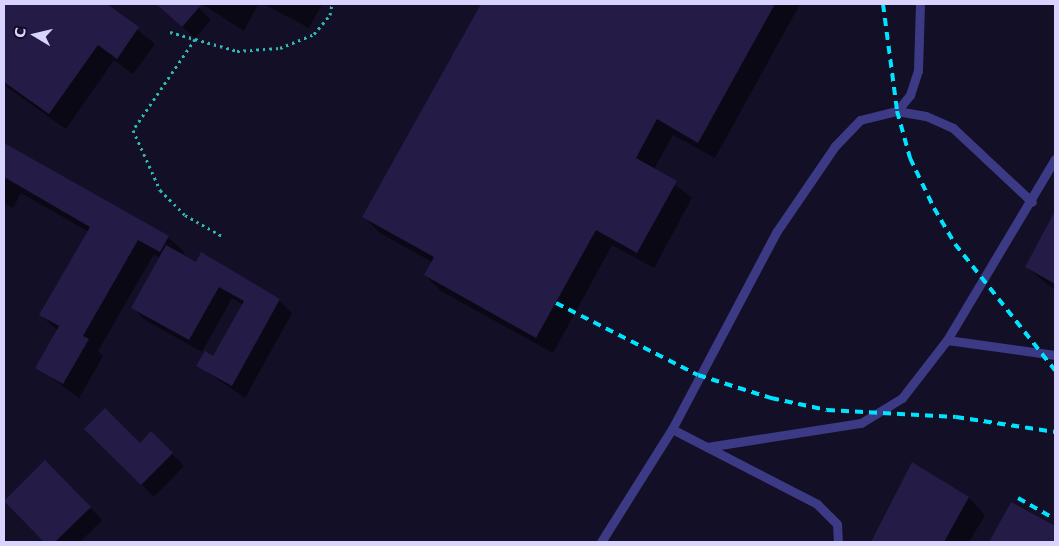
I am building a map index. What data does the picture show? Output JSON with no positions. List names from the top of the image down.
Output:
{
  "north": "left"
}
